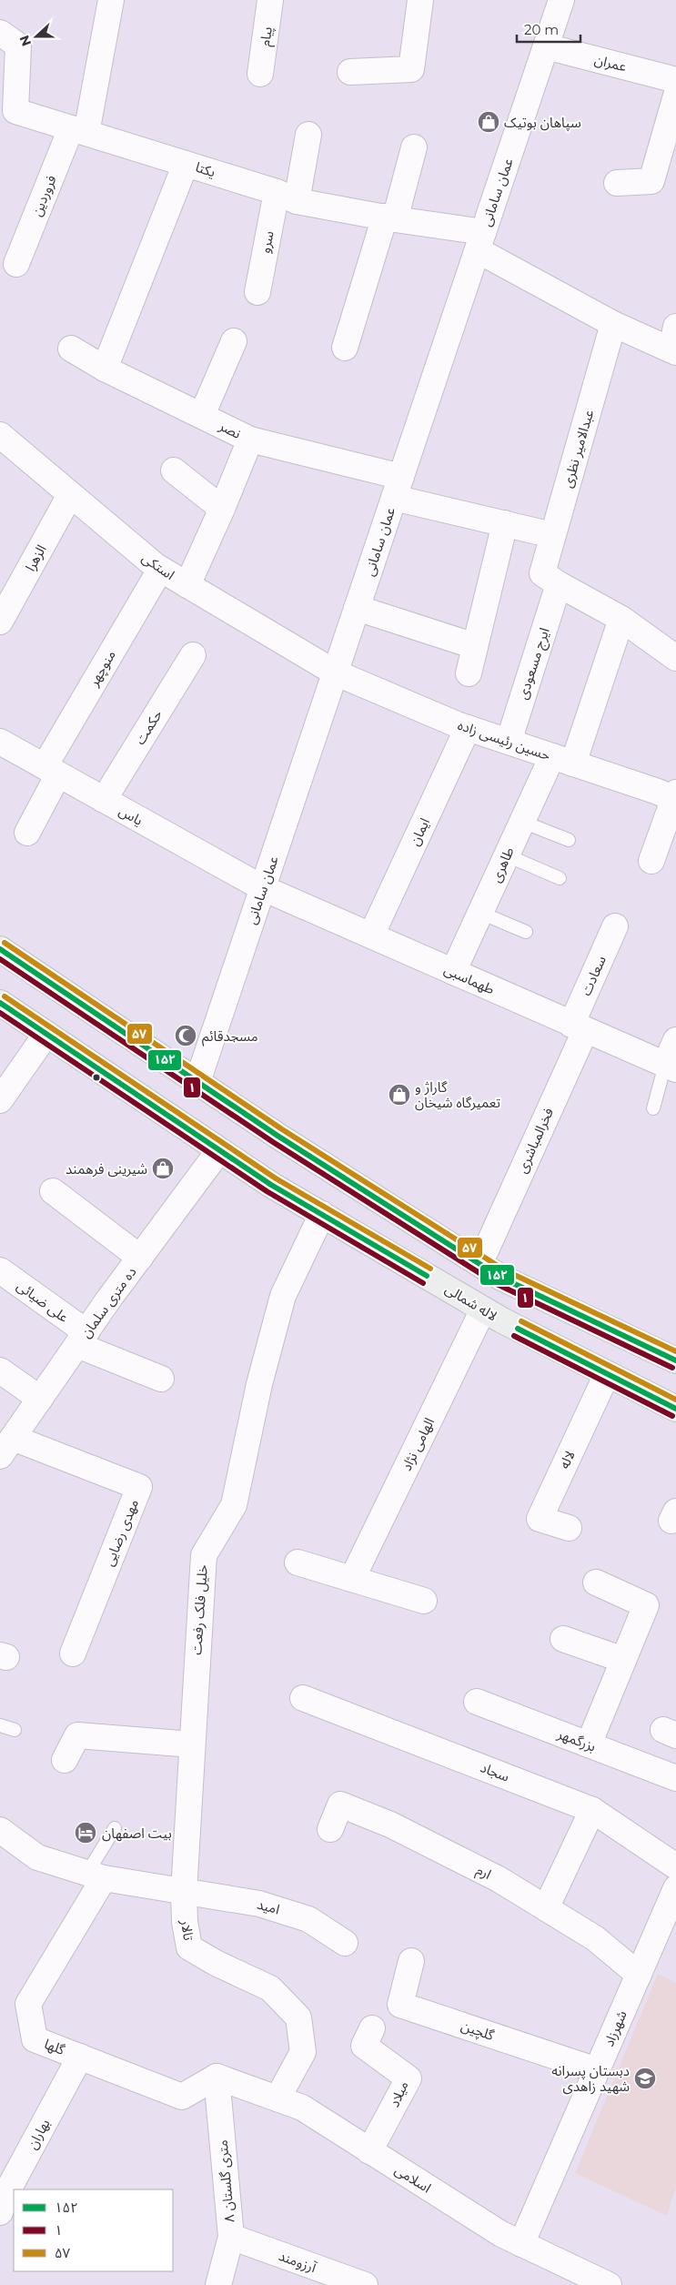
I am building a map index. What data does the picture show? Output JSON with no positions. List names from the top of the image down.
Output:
{
  "streets": {
    "main road": ["لاله شمالی"],
    "street": [
      "پیام",
      "عمران",
      "یکتا",
      "عمان سامانی",
      "فروردین",
      "سرو",
      "نصر",
      "عبدالامیر نظری",
      "الزهرا",
      "استکی",
      "ایرج مسعودی",
      "منوچهر",
      "حکمت",
      "حسین رئیسی زاده",
      "یاس",
      "ایمان",
      "طاهری",
      "سعادت",
      "طهماسبی",
      "فخرالمباشری",
      "علی ضیائی",
      "ده متری سلمان",
      "الهامی نژاد",
      "لاله",
      "مهدی رضایی",
      "خلیل فلک رفعت",
      "بزرگمهر",
      "سجاد",
      "ارم",
      "امید",
      "تالار",
      "شهرزاد",
      "گلچین",
      "گلها",
      "میلاد",
      "بهاران",
      "اسلامی",
      "۸ متری گلستان",
      "آرزومند"
    ]
  },
  "crossings": [
    ["عمران", "عمان سامانی"],
    ["یکتا", "عمان سامانی"],
    ["یکتا", "فروردین"],
    ["یکتا", "سرو"],
    ["عمان سامانی", "نصر"],
    ["عمان سامانی", "استکی"],
    ["عمان سامانی", "حسین رئیسی زاده"],
    ["عمان سامانی", "یاس"],
    ["عمان سامانی", "طهماسبی"],
    ["نصر", "عبدالامیر نظری"],
    ["عبدالامیر نظری", "ایرج مسعودی"],
    ["الزهرا", "استکی"],
    ["استکی", "منوچهر"],
    ["استکی", "حسین رئیسی زاده"],
    ["ایرج مسعودی", "حسین رئیسی زاده"],
    ["منوچهر", "یاس"],
    ["حکمت", "یاس"],
    ["حسین رئیسی زاده", "ایمان"],
    ["حسین رئیسی زاده", "طاهری"],
    ["یاس", "طهماسبی"],
    ["ایمان", "طهماسبی"],
    ["طاهری", "طهماسبی"],
    ["سعادت", "طهماسبی"],
    ["سعادت", "فخرالمباشری"],
    ["طهماسبی", "فخرالمباشری"],
    ["علی ضیائی", "ده متری سلمان"],
    ["ده متری سلمان", "لاله شمالی"],
    ["ده متری سلمان", "مهدی رضایی"],
    ["لاله شمالی", "الهامی نژاد"],
    ["لاله شمالی", "لاله"],
    ["لاله شمالی", "خلیل فلک رفعت"],
    ["خلیل فلک رفعت", "امید"],
    ["خلیل فلک رفعت", "تالار"],
    ["ارم", "شهرزاد"],
    ["امید", "تالار"],
    ["تالار", "اسلامی"],
    ["شهرزاد", "گلچین"],
    ["شهرزاد", "اسلامی"],
    ["گلها", "بهاران"],
    ["گلها", "اسلامی"],
    ["گلها", "۸ متری گلستان"],
    ["میلاد", "اسلامی"],
    ["اسلامی", "۸ متری گلستان"],
    ["۸ متری گلستان", "آرزومند"]
  ],
  "places": {
    "shop": ["سپاهان بوتیک", "گاراژ و تعمیرگاه شیخان", "شیرینی فرهمند"],
    "mosque": ["مسجدقائم"],
    "hotel": ["بيت اصفهان"],
    "school or university": ["دبستان پسرانه شهید زاهدی"]
  },
  "lines": ["transit line ۵۷", "transit line ۱۵۲", "transit line ۱"],
  "legend": ["۱۵۲", "۱", "۵۷"],
  "scale_bar": "20 m",
  "north": "left"
}
